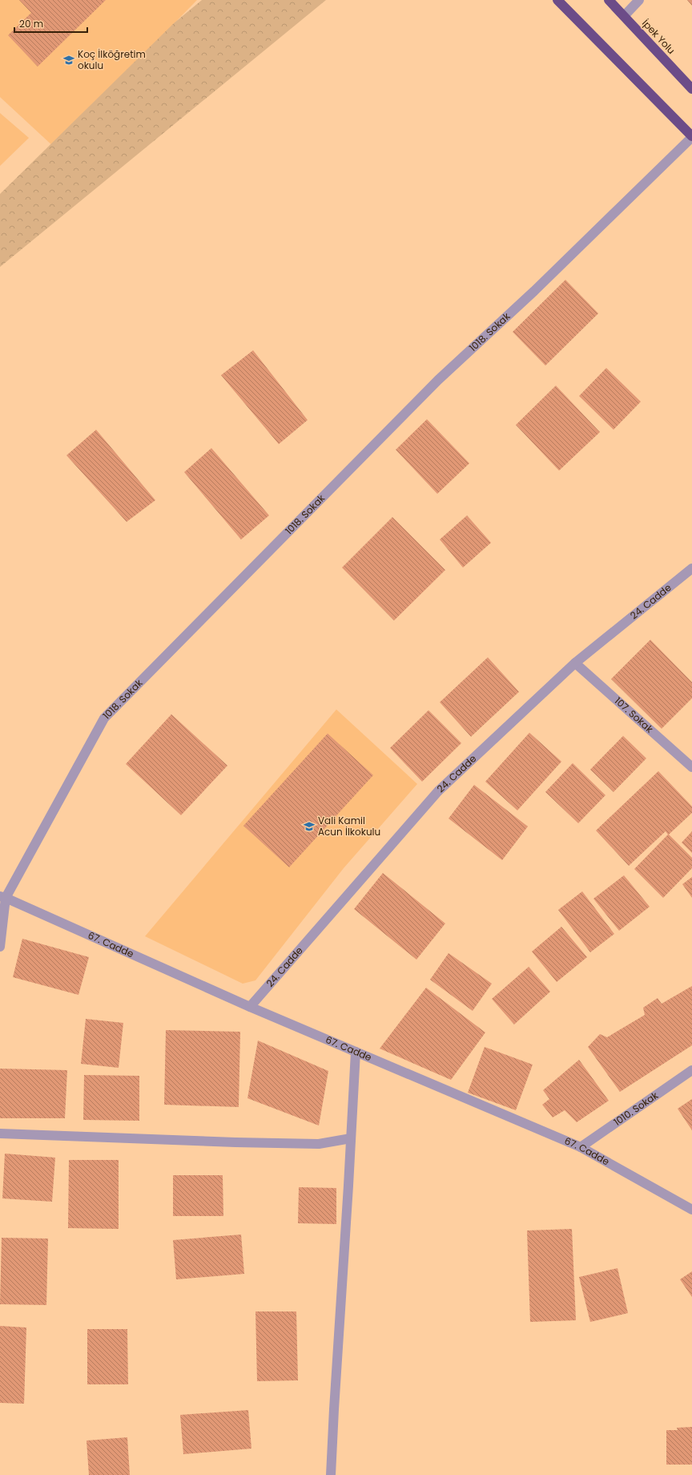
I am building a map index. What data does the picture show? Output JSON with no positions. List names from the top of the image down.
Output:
{
  "streets": {
    "highway": ["İpek Yolu"],
    "street": [
      "1018. Sokak",
      "24. Cadde",
      "107. Sokak",
      "67. Cadde",
      "1010. Sokak"
    ]
  },
  "crossings": [
    ["1018. Sokak", "67. Cadde"],
    ["24. Cadde", "107. Sokak"],
    ["24. Cadde", "67. Cadde"],
    ["67. Cadde", "1010. Sokak"]
  ],
  "places": {
    "school or university": ["Koç İlköğretim okulu", "Vali Kamil Acun İlkokulu"]
  },
  "scale_bar": "20 m"
}
